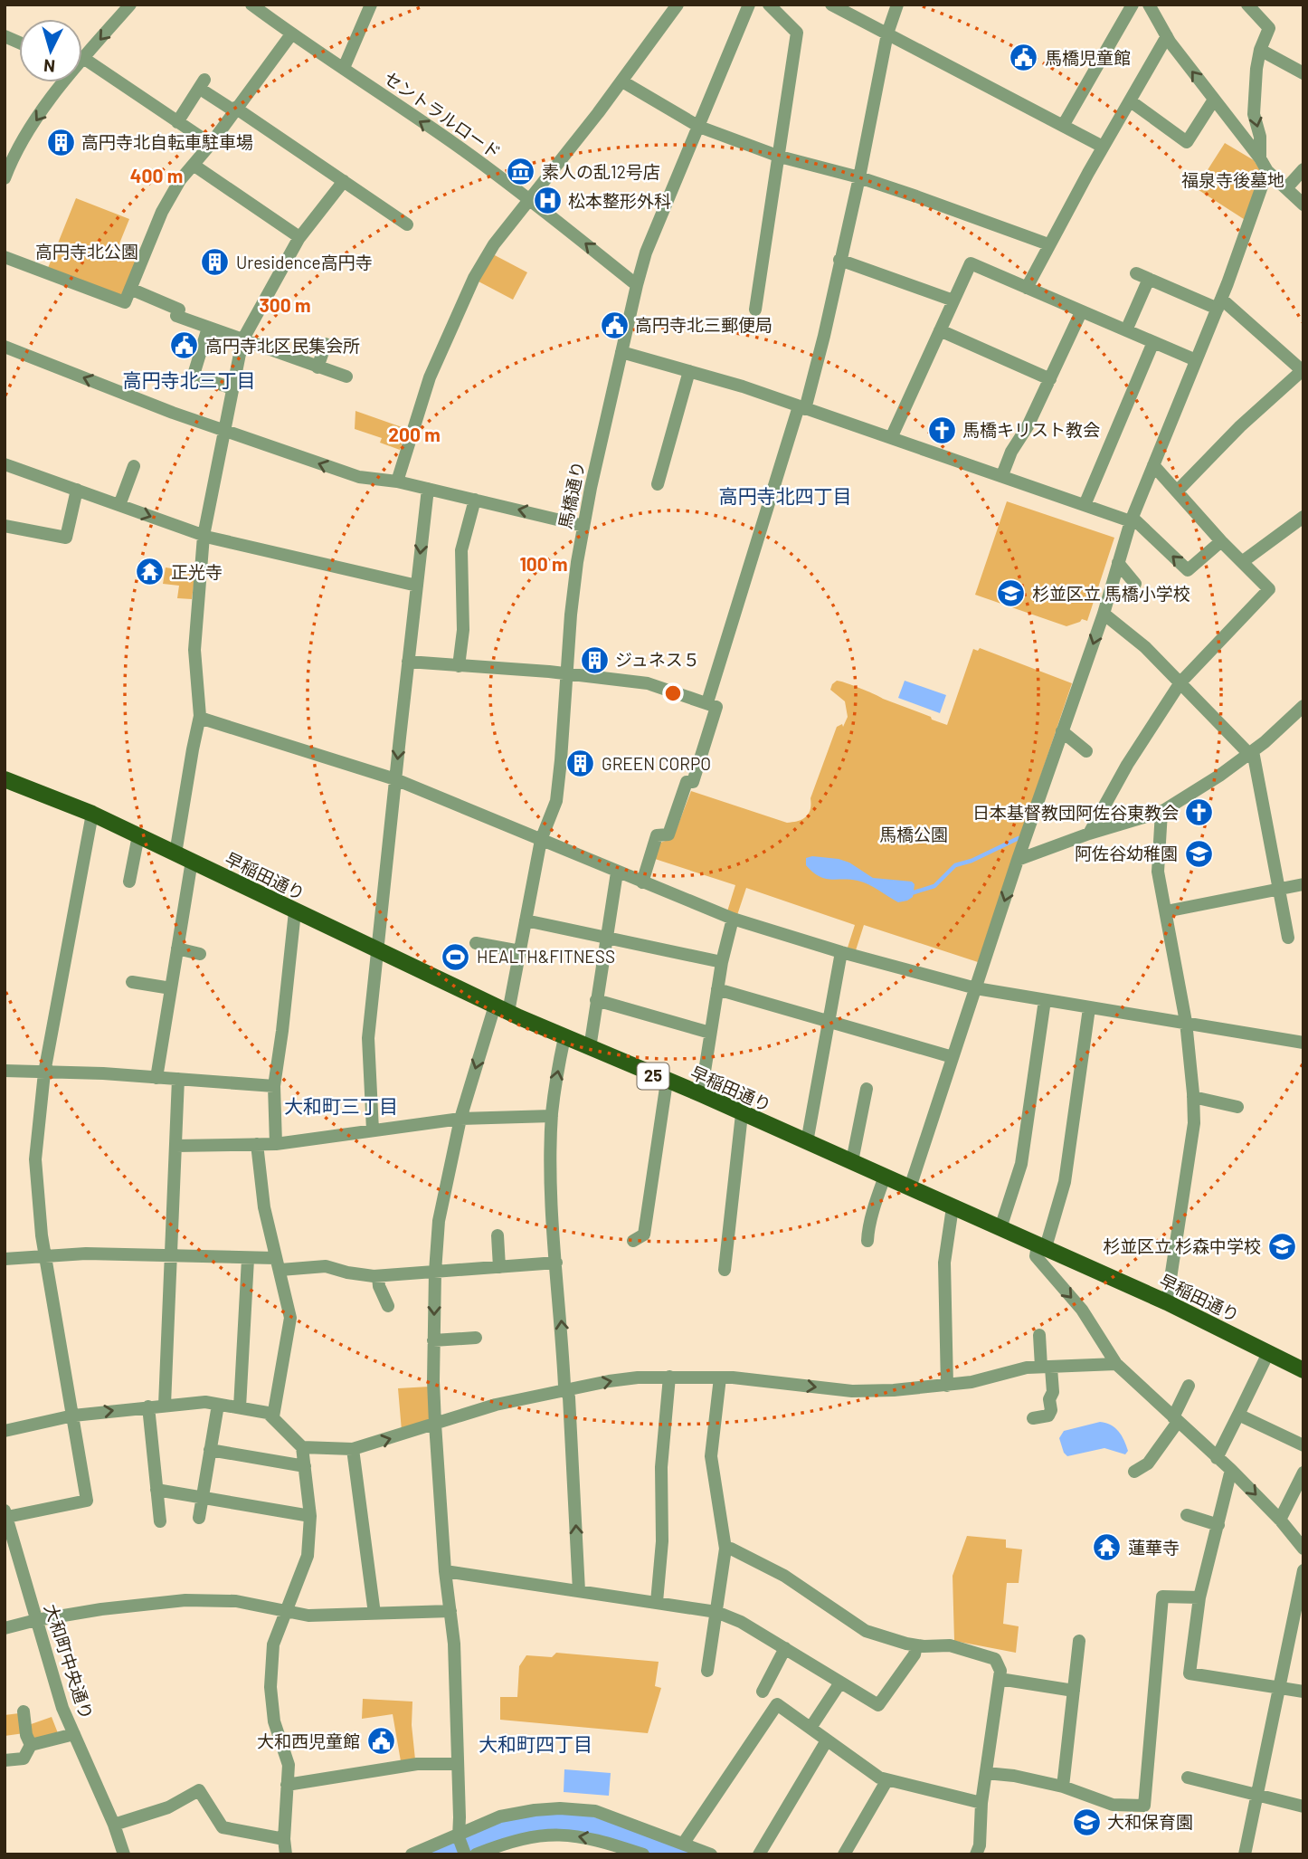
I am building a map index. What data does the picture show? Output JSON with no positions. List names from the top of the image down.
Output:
{
  "streets": {
    "main road": ["早稲田通り", "25"],
    "street": ["セントラルロード", "馬橋通り", "大和町中央通り"]
  },
  "crossings": [
    ["セントラルロード", "馬橋通り"],
    ["馬橋通り", "早稲田通り"]
  ],
  "districts": [
    "高円寺北三丁目",
    "高円寺北四丁目",
    "大和町三丁目",
    "大和町四丁目"
  ],
  "parks": ["福泉寺後墓地", "高円寺北公園", "馬橋公園"],
  "places": {
    "public building": [
      "馬橋児童館",
      "高円寺北三郵便局",
      "高円寺北区民集会所",
      "大和西児童館"
    ],
    "building": [
      "高円寺北自転車駐車場",
      "Uresidence高円寺",
      "ジュネス５",
      "GREEN CORPO"
    ],
    "museum": ["素人の乱12号店"],
    "hospital": ["松本整形外科"],
    "church": ["馬橋キリスト教会", "日本基督教団阿佐谷東教会"],
    "temple": ["正光寺", "蓮華寺"],
    "school or university": [
      "杉並区立 馬橋小学校",
      "阿佐谷幼稚園",
      "杉並区立 杉森中学校",
      "大和保育園"
    ],
    "sports": ["HEALTH&FITNESS"]
  },
  "north": "bottom",
  "rings": [
    "400 m",
    "300 m",
    "200 m",
    "100 m"
  ]
}
